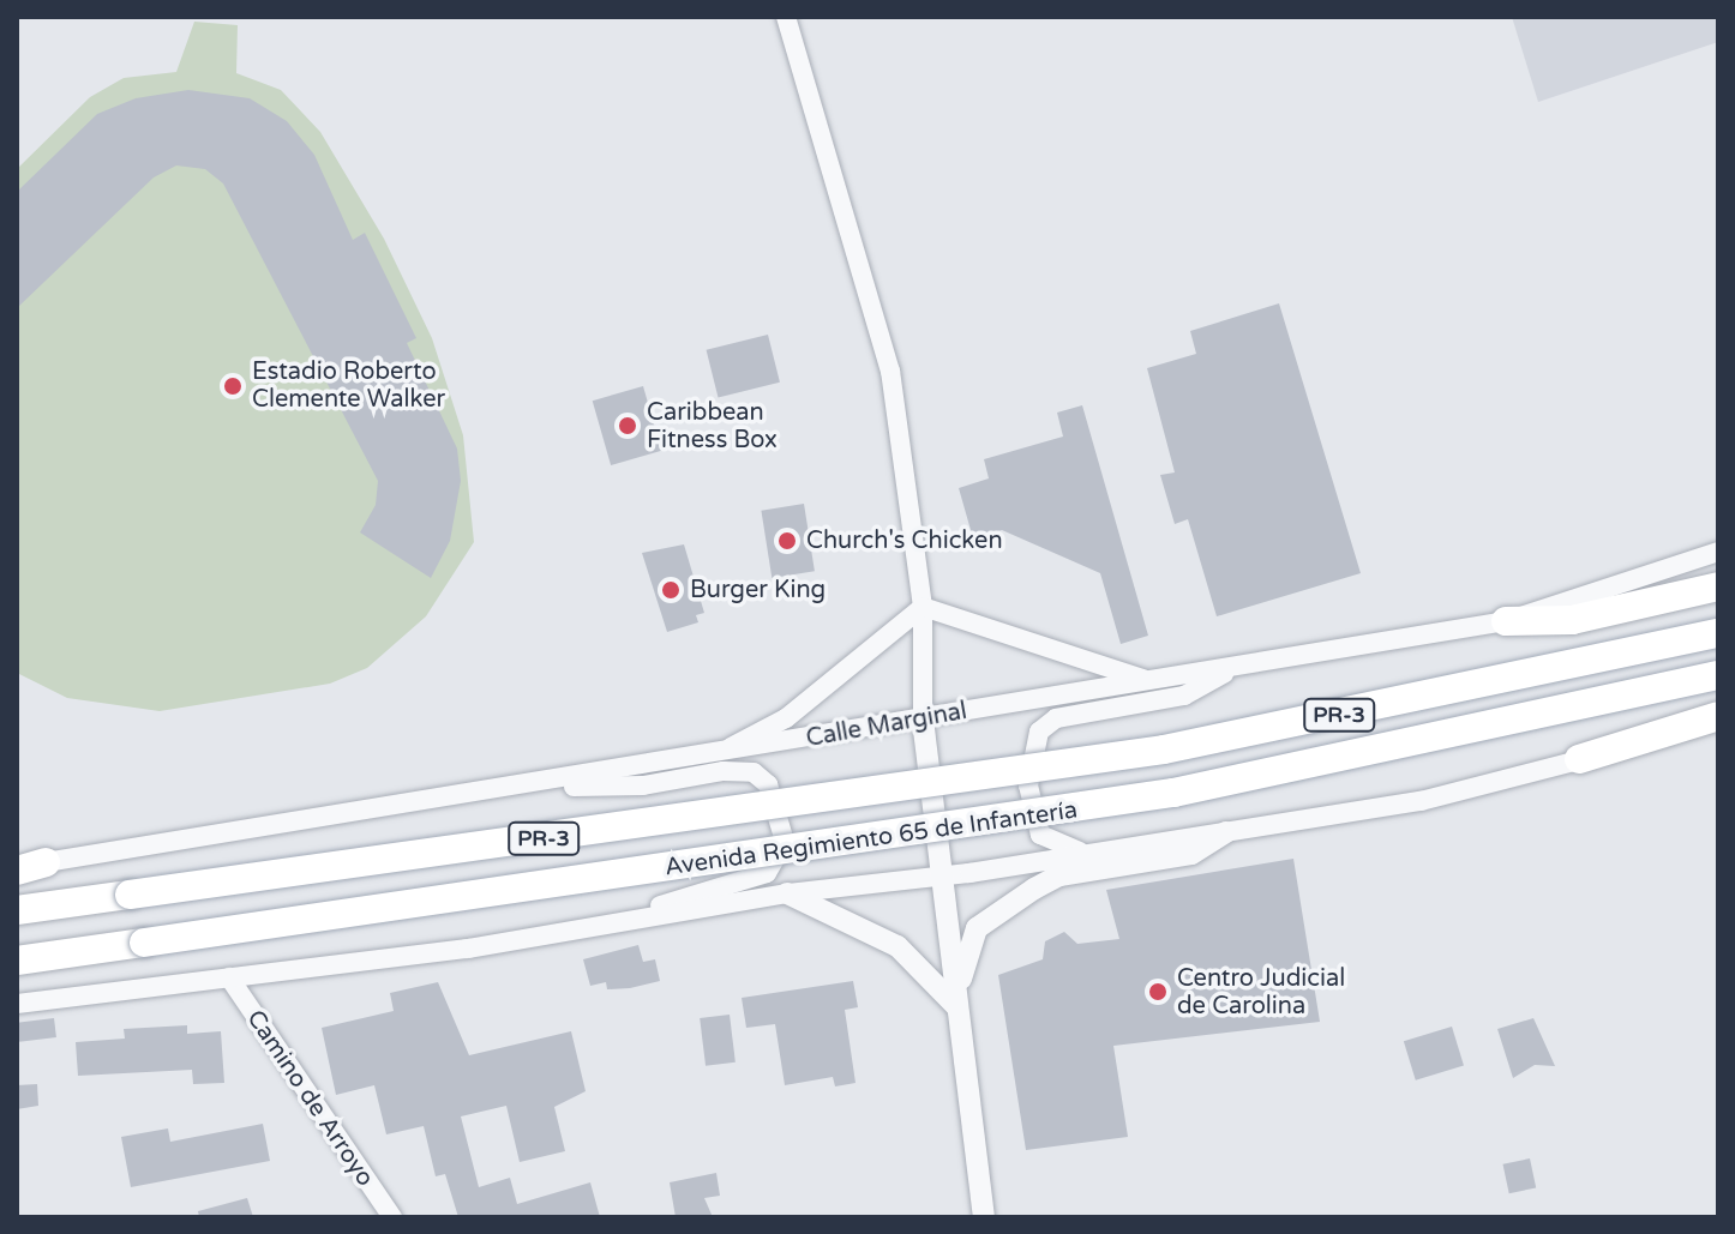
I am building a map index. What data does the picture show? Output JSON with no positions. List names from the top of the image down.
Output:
{
  "streets": {
    "main road": ["PR-3", "Avenida Regimiento 65 de Infantería"],
    "street": ["Calle Marginal", "Camino de Arroyo"]
  },
  "places": [
    "Estadio Roberto Clemente Walker",
    "Caribbean Fitness Box",
    "Church's Chicken",
    "Burger King",
    "Centro Judicial de Carolina"
  ]
}
